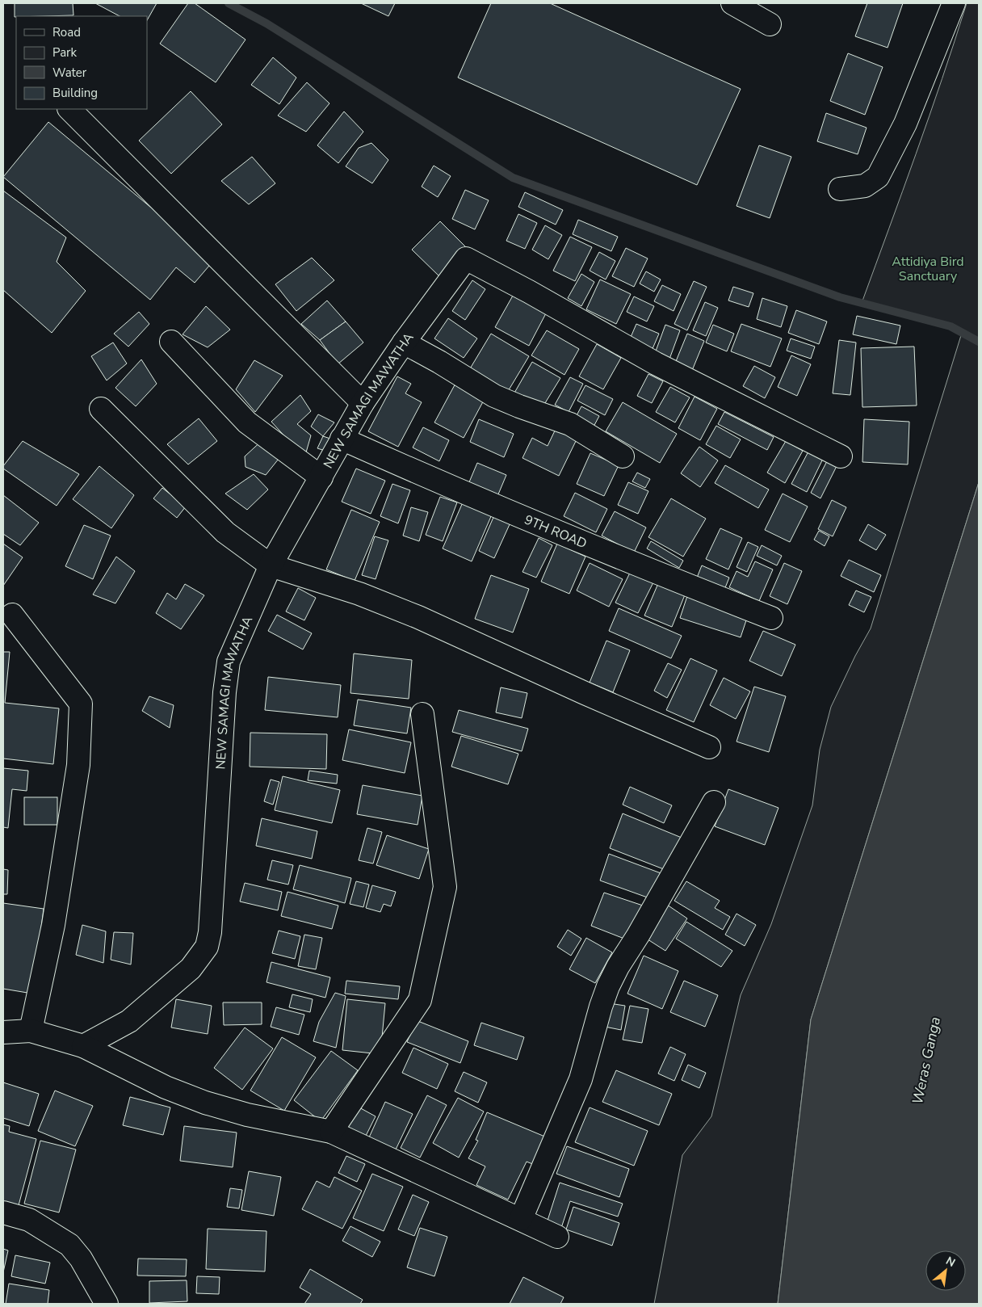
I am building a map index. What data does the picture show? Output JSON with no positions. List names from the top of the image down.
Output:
{
  "streets": {
    "street": ["NEW SAMAGI MAWATHA", "9TH ROAD"]
  },
  "crossings": [
    ["NEW SAMAGI MAWATHA", "9TH ROAD"]
  ],
  "water": ["Weras Ganga"],
  "parks": ["Attidiya Bird Sanctuary"],
  "legend": [
    "Road",
    "Park",
    "Water",
    "Building"
  ],
  "north": "top right"
}
